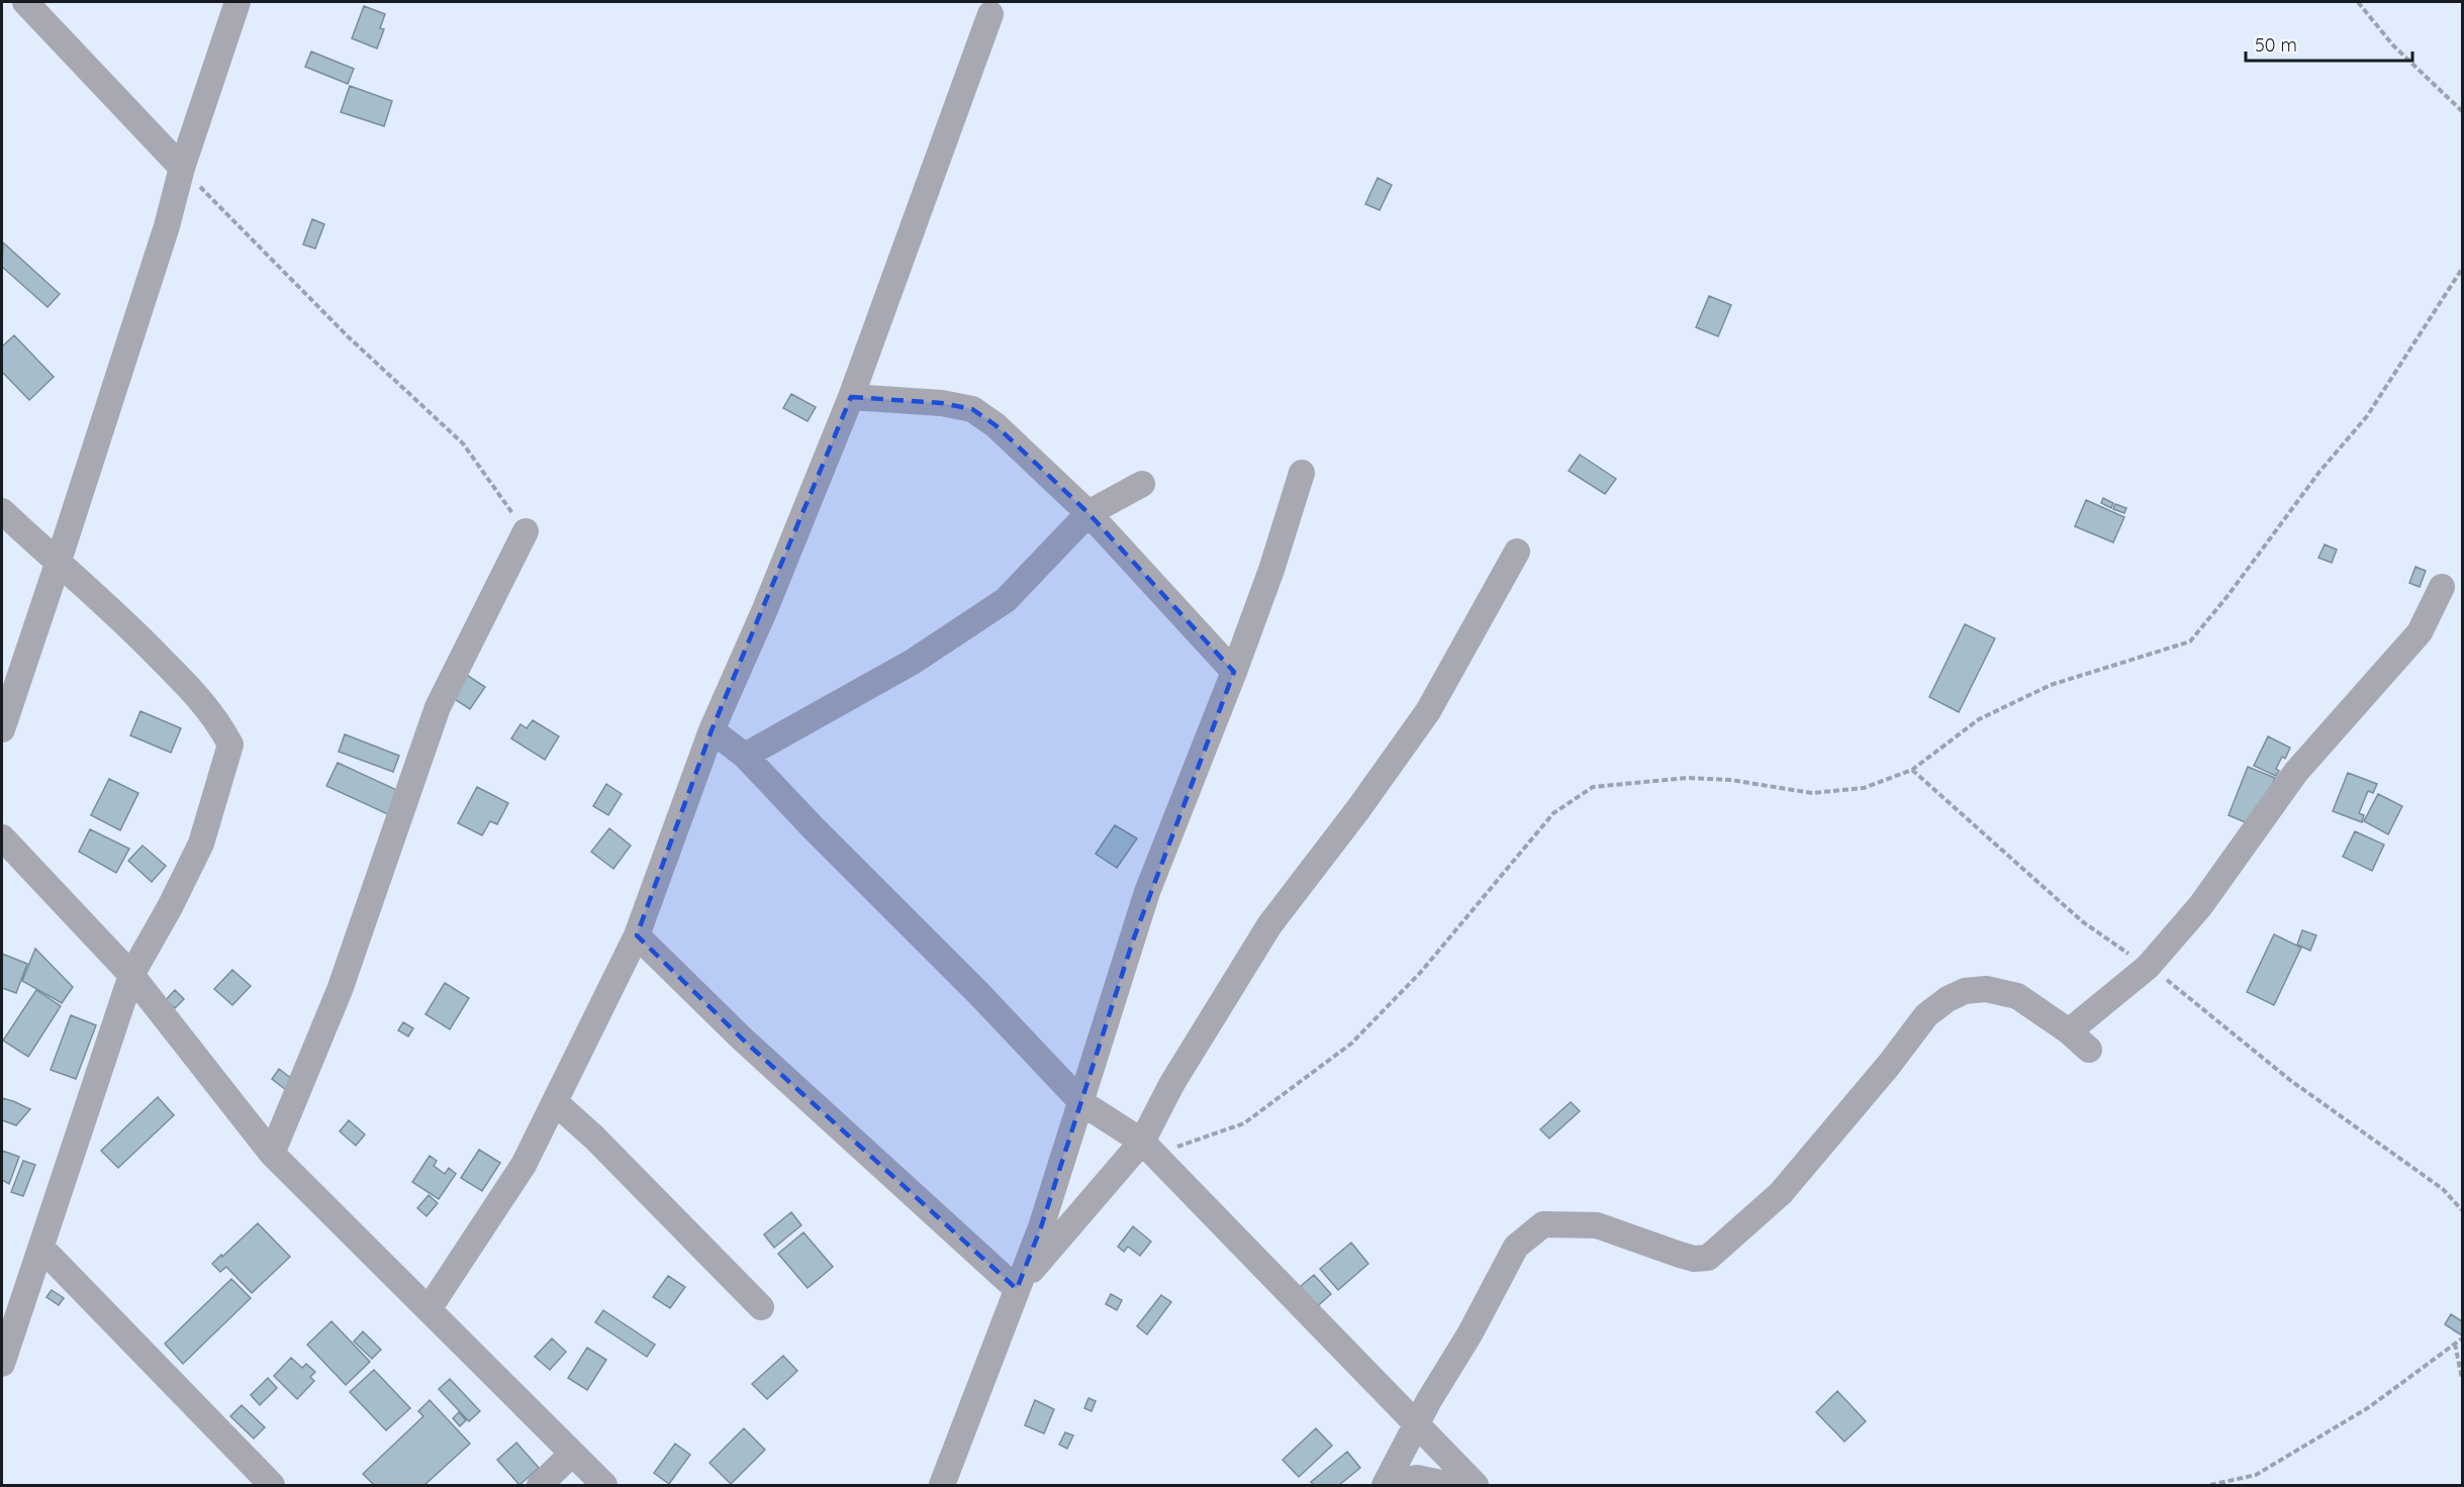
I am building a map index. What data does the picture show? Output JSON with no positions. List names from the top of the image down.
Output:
{
  "scale_bar": "50 m"
}
